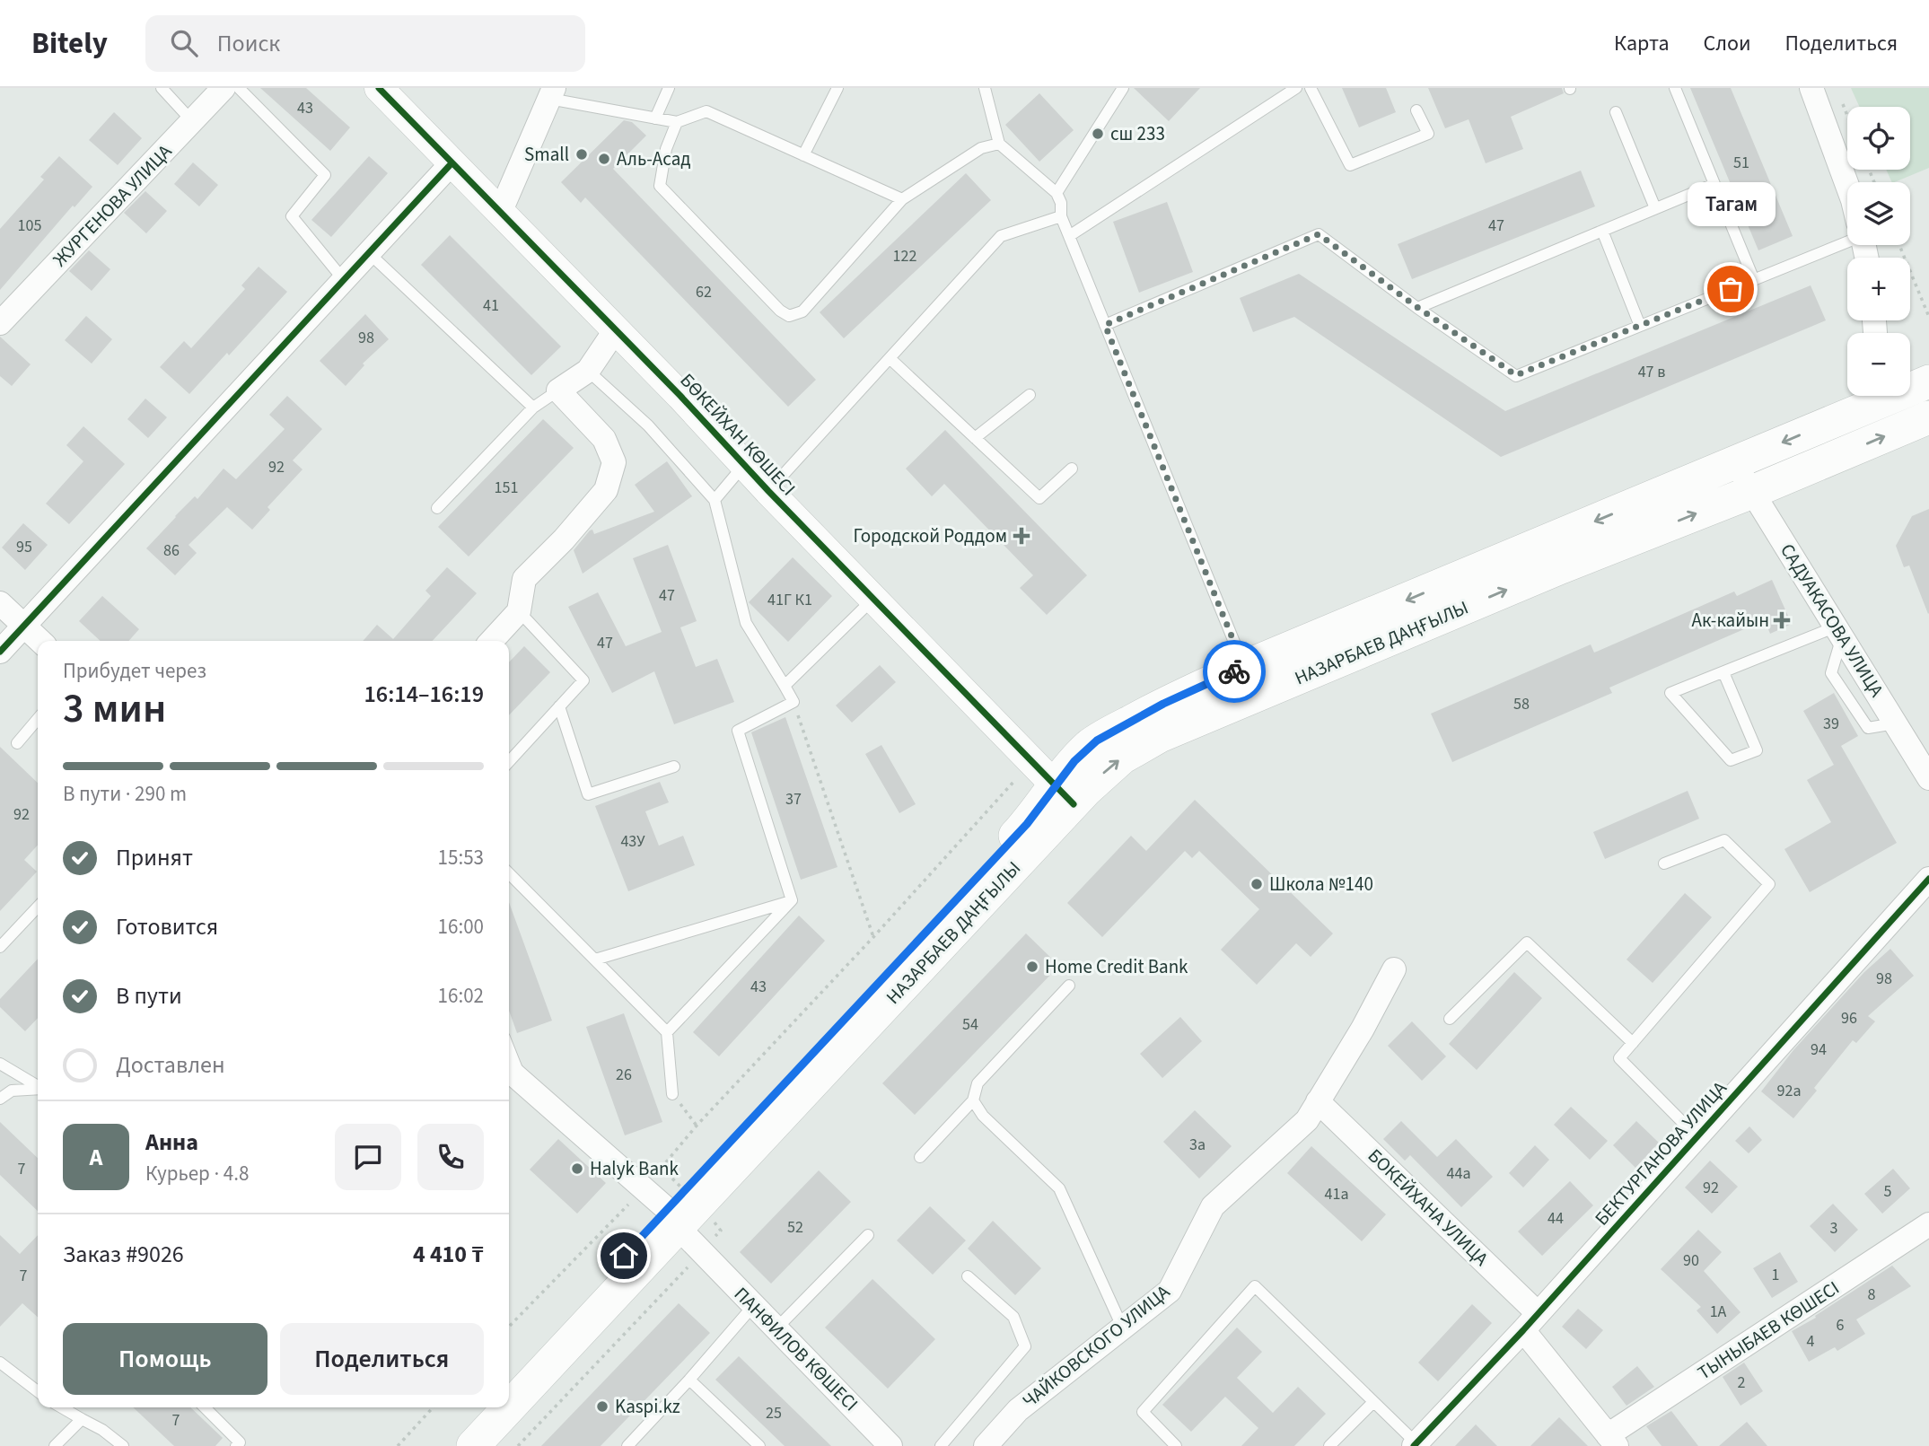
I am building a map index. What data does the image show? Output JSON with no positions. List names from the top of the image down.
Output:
{
  "streets": {
    "main road": ["НАЗАРБАЕВ ДАҢҒЫЛЫ"],
    "street": [
      "ЖУРГЕНОВА УЛИЦА",
      "БӨКЕЙХАН КӨШЕСІ",
      "САДУАКАСОВА УЛИЦА",
      "БЕКТУРГАНОВА УЛИЦА",
      "БОКЕЙХАНА УЛИЦА",
      "ТЫНЫБАЕВ КӨШЕСІ",
      "ЧАЙКОВСКОГО УЛИЦА",
      "ПАНФИЛОВ КӨШЕСІ"
    ]
  },
  "crossings": [
    ["БӨКЕЙХАН КӨШЕСІ", "НАЗАРБАЕВ ДАҢҒЫЛЫ"],
    ["САДУАКАСОВА УЛИЦА", "НАЗАРБАЕВ ДАҢҒЫЛЫ"],
    ["НАЗАРБАЕВ ДАҢҒЫЛЫ", "ПАНФИЛОВ КӨШЕСІ"],
    ["БЕКТУРГАНОВА УЛИЦА", "БОКЕЙХАНА УЛИЦА"],
    ["БОКЕЙХАНА УЛИЦА", "ЧАЙКОВСКОГО УЛИЦА"]
  ],
  "places": {
    "other": [
      "сш 233",
      "Small",
      "Аль-Асад",
      "Тагам",
      "Школа №140",
      "Home Credit Bank",
      "Halyk Bank",
      "Kaspi.kz"
    ],
    "health": ["Городской Роддом", "Ак-кайын"]
  },
  "house_numbers": [
    "43",
    "51",
    "105",
    "47",
    "122",
    "62",
    "41",
    "98",
    "47 в",
    "92",
    "151",
    "95",
    "86",
    "47",
    "41Г К1",
    "47",
    "58",
    "39",
    "37",
    "92",
    "43У",
    "98",
    "43",
    "96",
    "54",
    "94",
    "26",
    "92а",
    "3а",
    "7",
    "44а",
    "92",
    "5",
    "41а",
    "44",
    "52",
    "3",
    "90",
    "1",
    "7",
    "8",
    "1А",
    "6",
    "4",
    "2",
    "25",
    "7"
  ],
  "page": {
    "header": "Bitely",
    "search": "Поиск",
    "nav": ["Карта", "Слои", "Поделиться"],
    "map_buttons": ["+", "−"],
    "bubble": "Тагам",
    "heading": ["3 мин", "Прибудет через", "16:14–16:19"],
    "panel": [
      "Анна",
      "Курьер · 4.8",
      "Заказ #9026",
      "4 410 ₸"
    ],
    "bar": "В пути · 290 m",
    "list": [
      ["Принят", "15:53"],
      ["Готовится", "16:00"],
      ["В пути", "16:02"],
      "Доставлен"
    ],
    "round": "А",
    "buttons": ["Помощь", "Поделиться"]
  }
}
